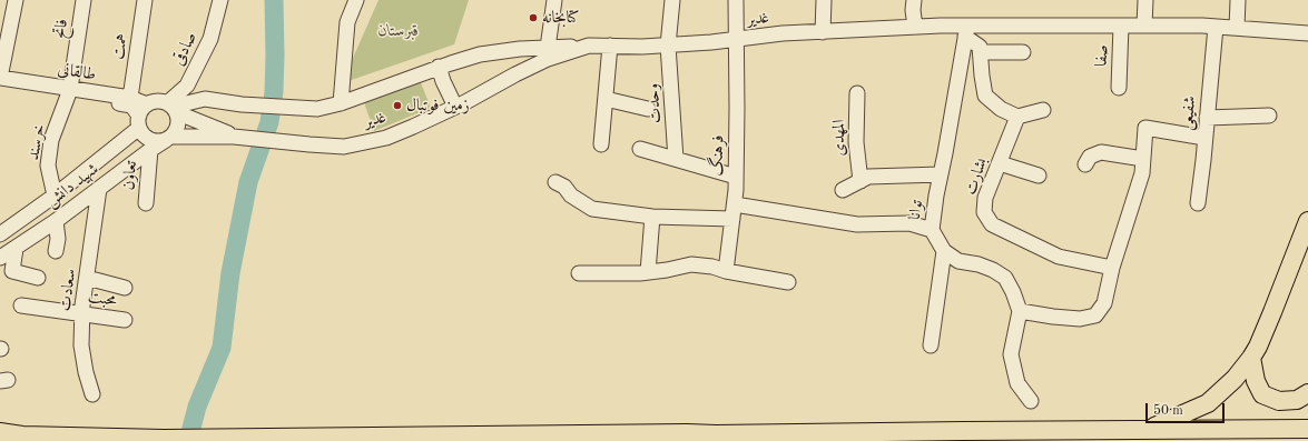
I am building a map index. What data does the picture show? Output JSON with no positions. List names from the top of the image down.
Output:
{
  "streets": {
    "street": [
      "غدیر",
      "فاتح",
      "همت",
      "صادقی",
      "صفا",
      "طالقانی",
      "وحدت",
      "شفیعی",
      "المهدی",
      "خرسند",
      "فرهنگ",
      "تعاون",
      "بشارت",
      "شهید دانش",
      "توانا",
      "سعادت",
      "محبت"
    ]
  },
  "crossings": [
    ["غدیر", "صفا"],
    ["غدیر", "وحدت"],
    ["غدیر", "شفیعی"],
    ["غدیر", "فرهنگ"],
    ["غدیر", "توانا"],
    ["فاتح", "طالقانی"],
    ["فاتح", "خرسند"],
    ["همت", "طالقانی"],
    ["صادقی", "طالقانی"],
    ["صادقی", "شهید دانش"],
    ["طالقانی", "خرسند"],
    ["طالقانی", "شهید دانش"],
    ["خرسند", "شهید دانش"],
    ["تعاون", "شهید دانش"],
    ["شهید دانش", "سعادت"],
    ["سعادت", "محبت"]
  ],
  "parks": ["قبرستان"],
  "places": ["کتابخانه", "زمین فوتبال"],
  "scale_bar": "50 m"
}
